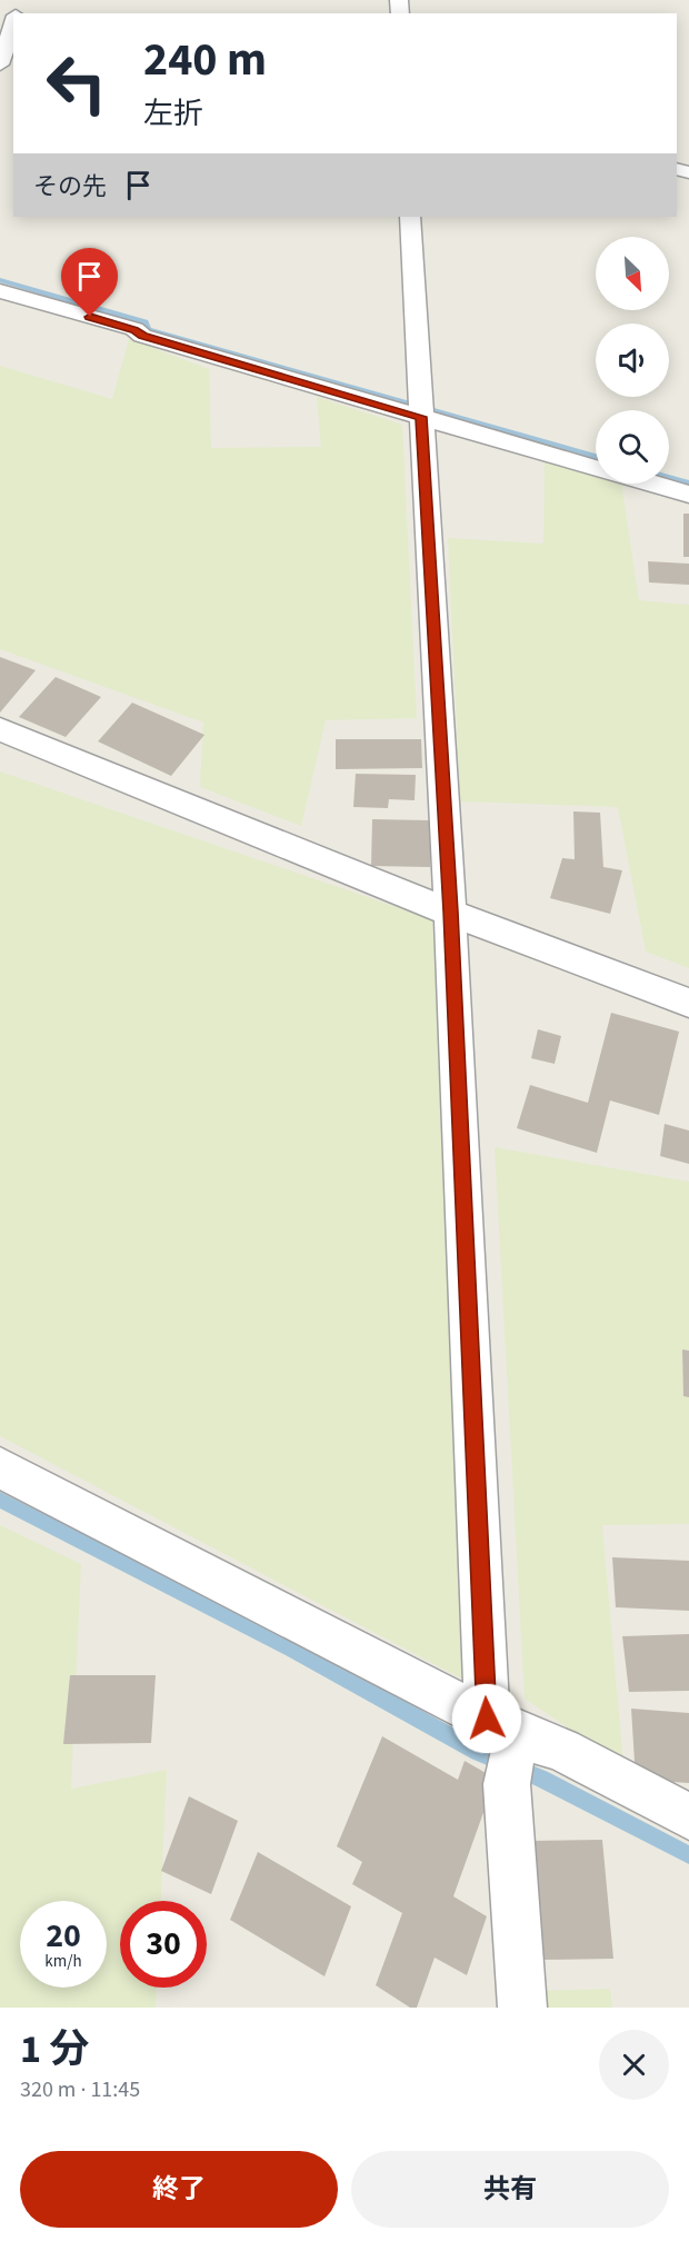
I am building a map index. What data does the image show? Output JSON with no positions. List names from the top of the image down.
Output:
{
  "north": "bottom right",
  "page": {
    "turn": ["240 m", "左折"],
    "then": "その先",
    "speed": "20 km/h",
    "limit": "30",
    "heading": ["1 分", "320 m · 11:45"],
    "buttons": ["終了", "共有"]
  }
}
